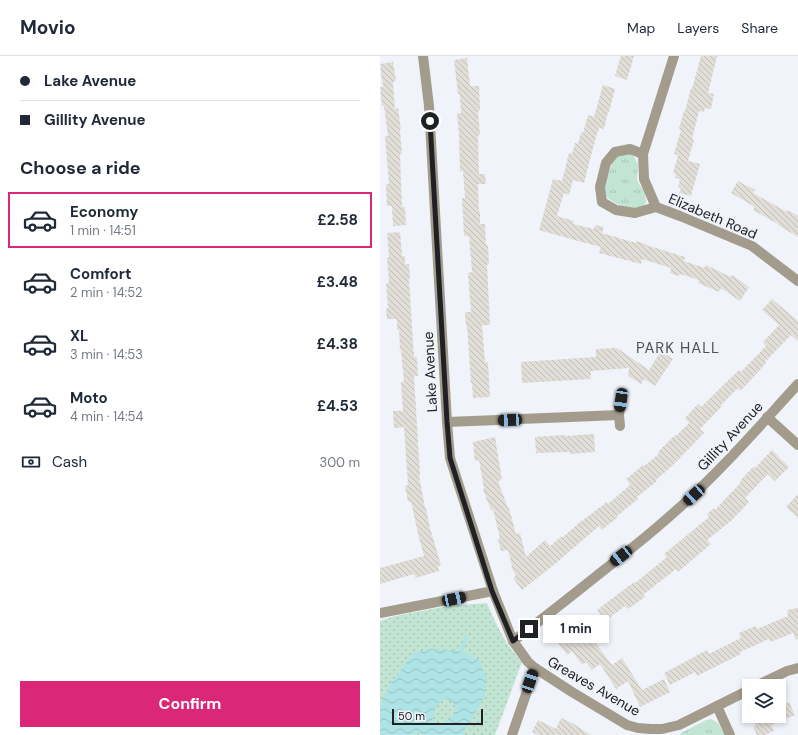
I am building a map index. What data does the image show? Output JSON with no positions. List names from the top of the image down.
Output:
{
  "streets": {
    "street": [
      "Elizabeth Road",
      "Lake Avenue",
      "Gillity Avenue",
      "Greaves Avenue"
    ]
  },
  "crossings": [
    ["Lake Avenue", "Gillity Avenue"],
    ["Lake Avenue", "Greaves Avenue"]
  ],
  "districts": ["PARK HALL"],
  "scale_bar": "50 m",
  "page": {
    "header": "Movio",
    "nav": ["Map", "Layers", "Share"],
    "banner": ["Lake Avenue", "Gillity Avenue"],
    "heading": "Choose a ride",
    "list": [
      {
        "name": "Economy",
        "note": "1 min · 14:51",
        "value": "£2.58"
      },
      {
        "name": "Comfort",
        "note": "2 min · 14:52",
        "value": "£3.48"
      },
      {
        "name": "XL",
        "note": "3 min · 14:53",
        "value": "£4.38"
      },
      {
        "name": "Moto",
        "note": "4 min · 14:54",
        "value": "£4.53"
      }
    ],
    "pay": ["Cash", "300 m"],
    "bubble": "1 min",
    "buttons": "Confirm",
    "scale": "50 m"
  }
}
